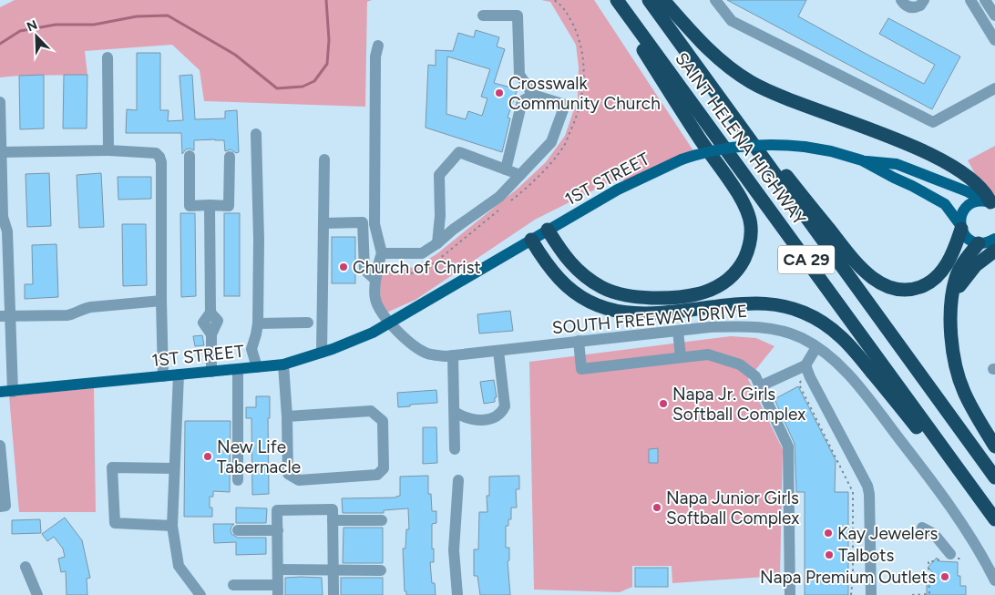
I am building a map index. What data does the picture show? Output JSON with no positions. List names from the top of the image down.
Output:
{
  "streets": {
    "highway": ["SAINT HELENA HIGHWAY", "CA 29"],
    "main road": ["1ST STREET"],
    "street": ["SOUTH FREEWAY DRIVE"]
  },
  "crossings": [
    ["1ST STREET", "SOUTH FREEWAY DRIVE"]
  ],
  "places": [
    "Crosswalk Community Church",
    "Church of Christ",
    "Napa Jr. Girls Softball Complex",
    "New Life Tabernacle",
    "Napa Junior Girls Softball Complex",
    "Kay Jewelers",
    "Talbots",
    "Napa Premium Outlets"
  ],
  "north": "top left"
}
